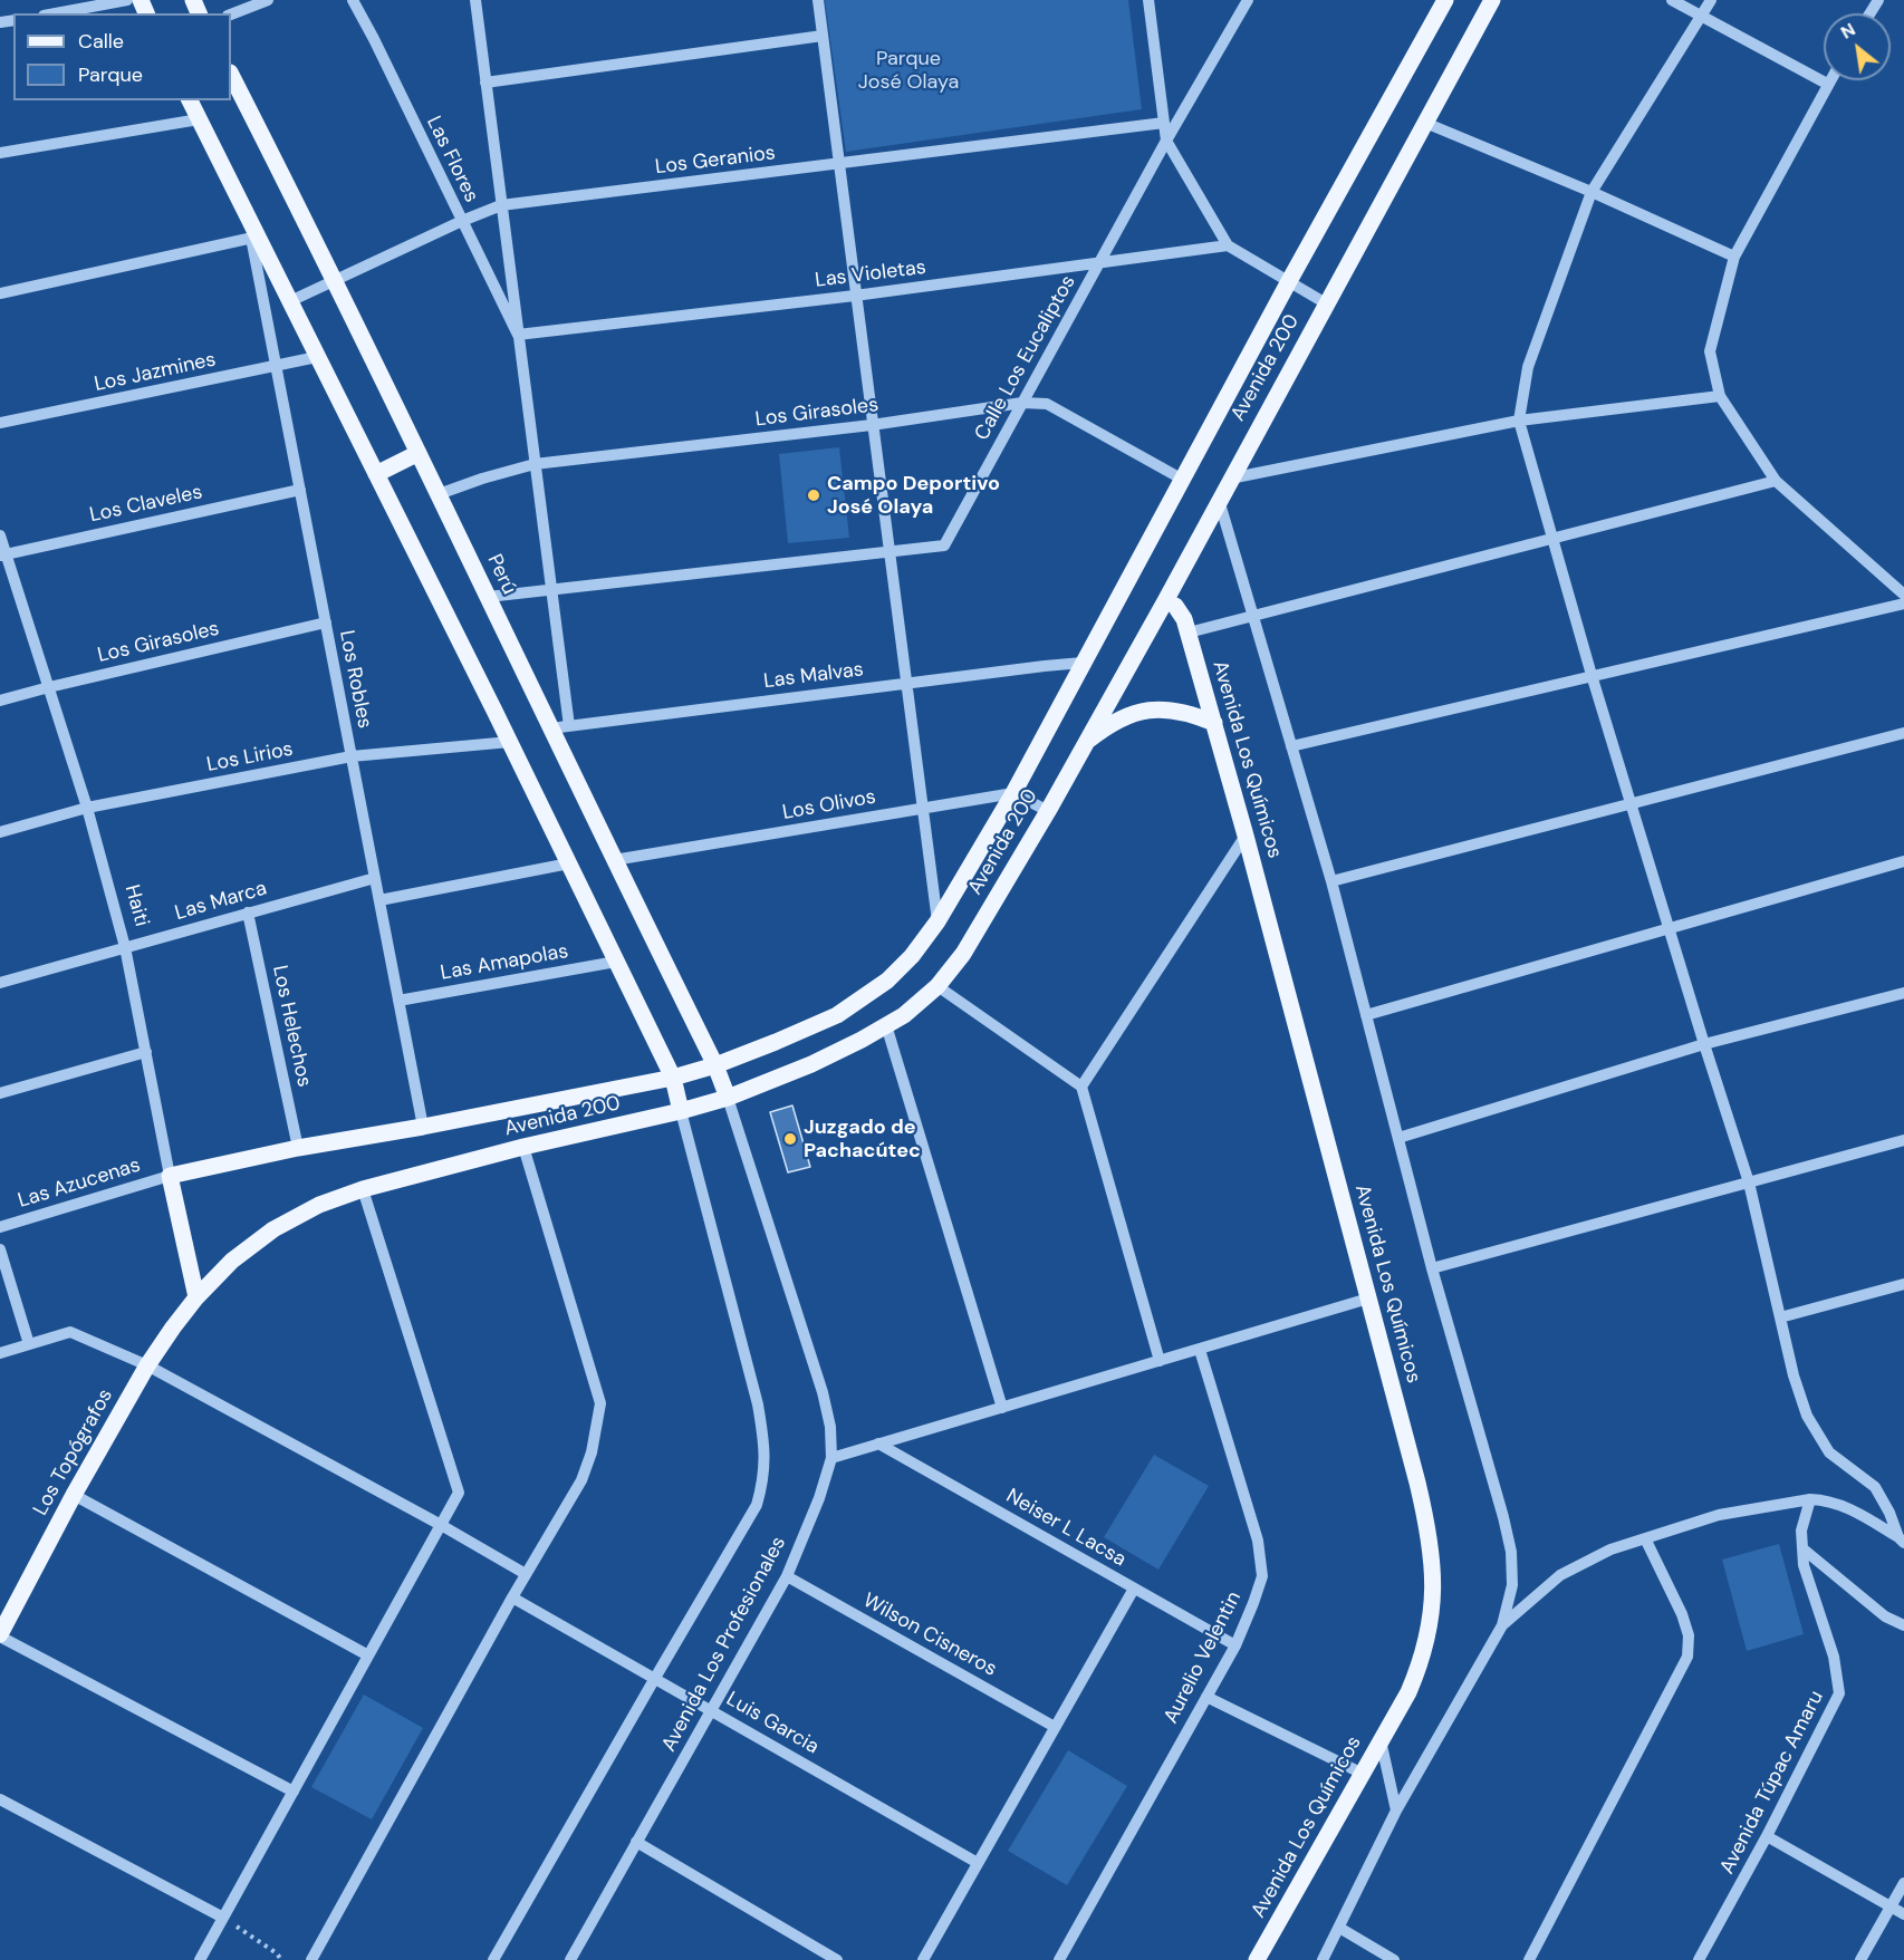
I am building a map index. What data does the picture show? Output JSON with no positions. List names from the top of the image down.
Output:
{
  "streets": {
    "main road": [
      "Avenida 200",
      "Perú",
      "Avenida Los Químicos",
      "Haiti",
      "Los Topógrafos"
    ],
    "street": [
      "Las Flores",
      "Los Geranios",
      "Las Violetas",
      "Calle Los Eucaliptos",
      "Los Jazmines",
      "Los Girasoles",
      "Los Claveles",
      "Las Malvas",
      "Los Robles",
      "Los Lirios",
      "Los Olivos",
      "Las Marca",
      "Las Amapolas",
      "Los Helechos",
      "Las Azucenas",
      "Neiser L Lacsa",
      "Wilson Cisneros",
      "Avenida Los Profesionales",
      "Aurelio Velentin",
      "Luis Garcia",
      "Avenida Túpac Amaru"
    ]
  },
  "crossings": [
    ["Las Flores", "Los Geranios"],
    ["Las Flores", "Las Violetas"],
    ["Los Geranios", "Perú"],
    ["Las Violetas", "Calle Los Eucaliptos"],
    ["Calle Los Eucaliptos", "Los Girasoles"],
    ["Calle Los Eucaliptos", "Perú"],
    ["Avenida 200", "Los Girasoles"],
    ["Avenida 200", "Perú"],
    ["Avenida 200", "Las Malvas"],
    ["Avenida 200", "Los Robles"],
    ["Avenida 200", "Avenida Los Químicos"],
    ["Avenida 200", "Los Olivos"],
    ["Avenida 200", "Haiti"],
    ["Avenida 200", "Los Helechos"],
    ["Avenida 200", "Las Azucenas"],
    ["Avenida 200", "Los Topógrafos"],
    ["Avenida 200", "Avenida Los Profesionales"],
    ["Los Jazmines", "Los Robles"],
    ["Los Girasoles", "Perú"],
    ["Los Girasoles", "Los Robles"],
    ["Los Girasoles", "Haiti"],
    ["Los Claveles", "Los Robles"],
    ["Los Claveles", "Haiti"],
    ["Perú", "Las Malvas"],
    ["Perú", "Los Olivos"],
    ["Perú", "Avenida Los Profesionales"],
    ["Los Robles", "Los Lirios"],
    ["Los Robles", "Las Marca"],
    ["Los Robles", "Las Amapolas"],
    ["Los Lirios", "Haiti"],
    ["Las Marca", "Haiti"],
    ["Las Marca", "Los Helechos"],
    ["Haiti", "Las Azucenas"],
    ["Haiti", "Los Topógrafos"],
    ["Neiser L Lacsa", "Aurelio Velentin"],
    ["Wilson Cisneros", "Avenida Los Profesionales"],
    ["Avenida Los Profesionales", "Luis Garcia"]
  ],
  "parks": ["Parque José Olaya"],
  "places": ["Campo Deportivo José Olaya", "Juzgado de Pachacútec"],
  "legend": ["Calle", "Parque"],
  "north": "top left"
}
